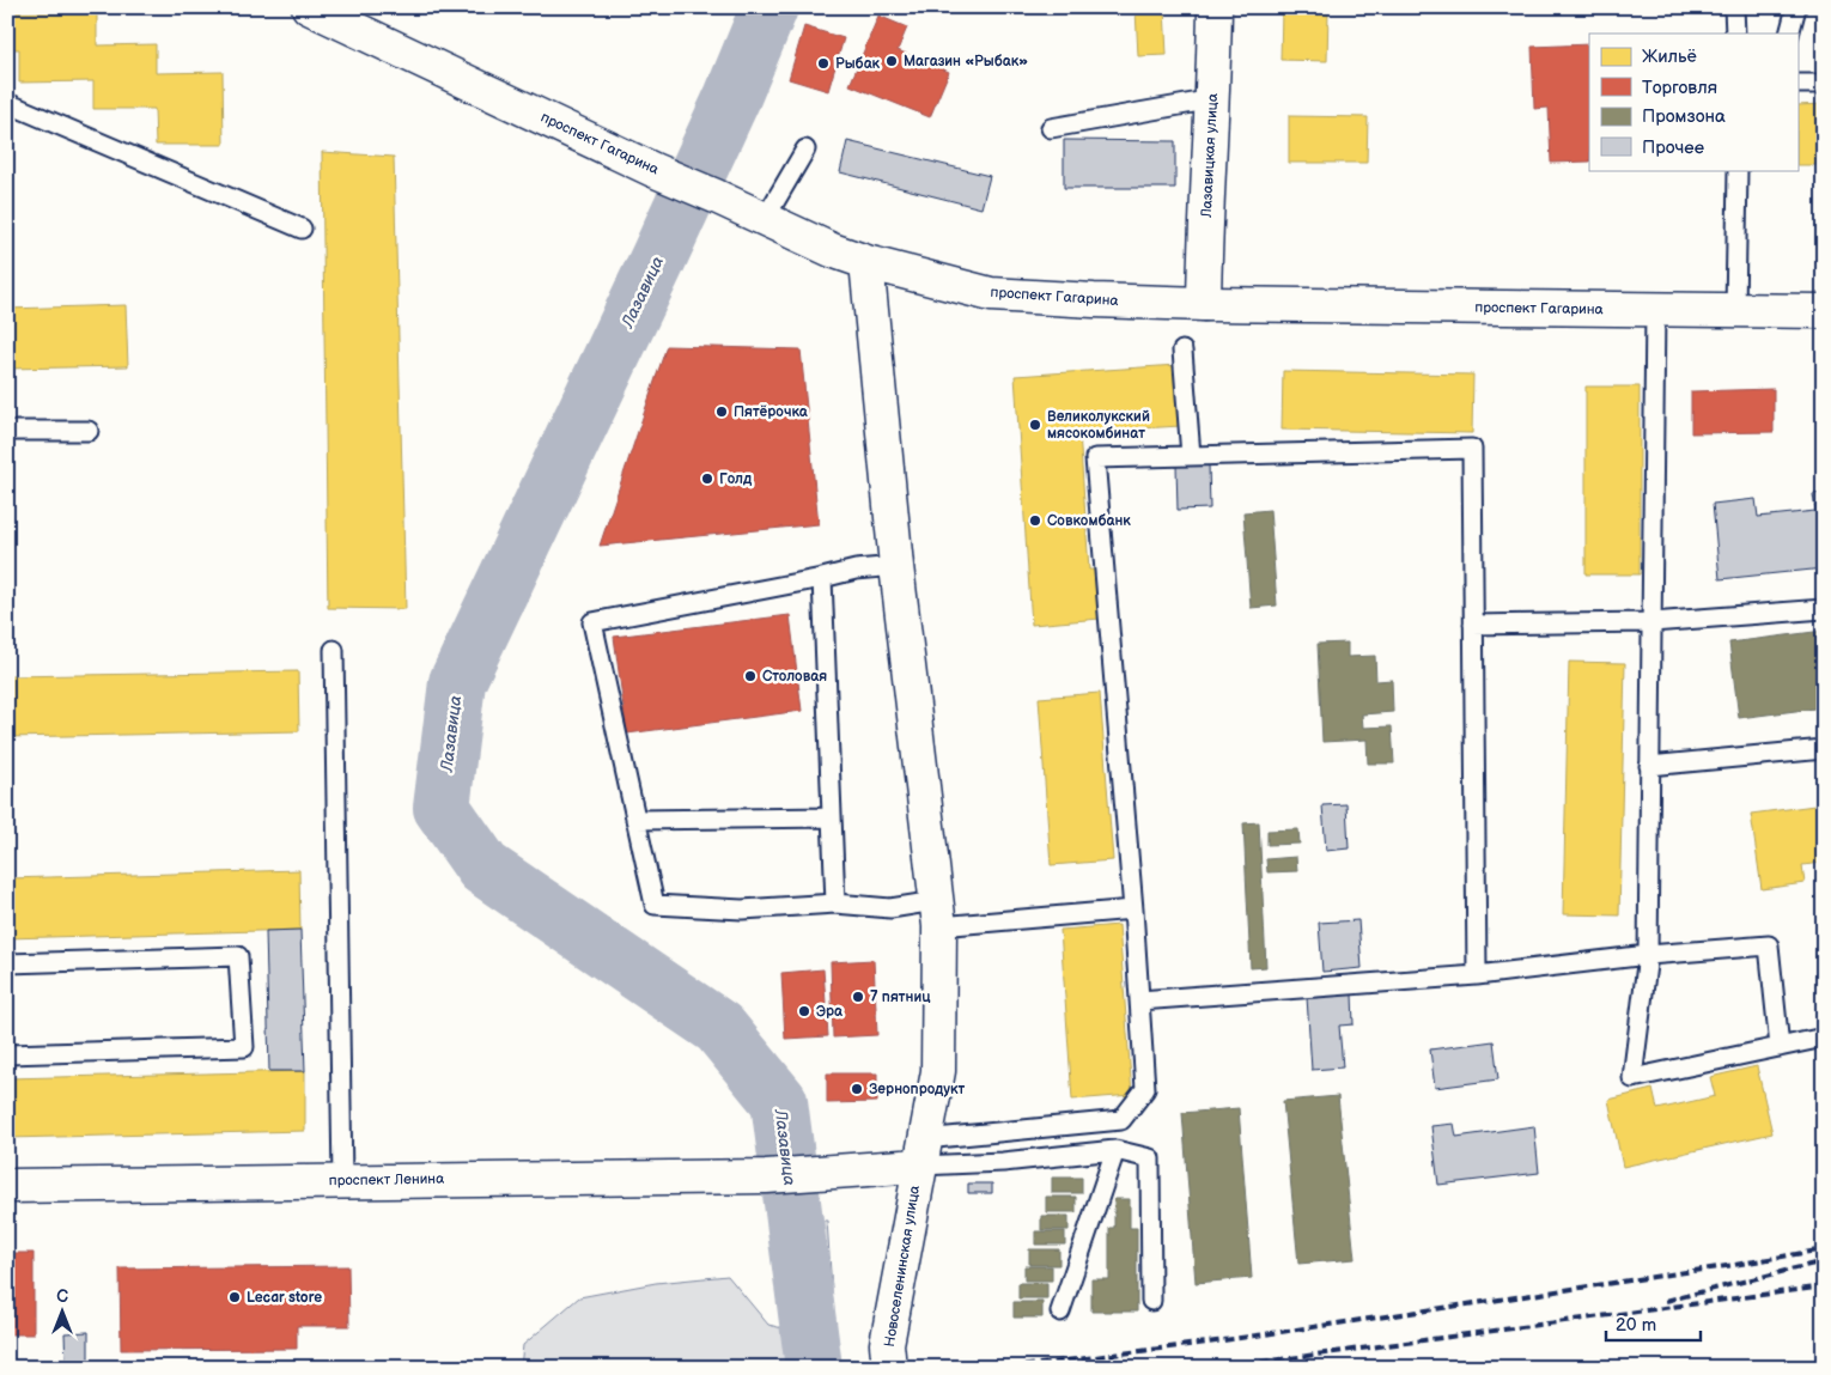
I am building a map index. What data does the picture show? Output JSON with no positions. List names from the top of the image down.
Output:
{
  "streets": {
    "main road": [
      "проспект Гагарина",
      "Лазавицкая улица",
      "проспект Ленина",
      "Новоселенинская улица"
    ]
  },
  "crossings": [
    ["проспект Гагарина", "Лазавицкая улица"],
    ["проспект Ленина", "Новоселенинская улица"]
  ],
  "water": ["Лазавица"],
  "places": [
    "Магазин «Рыбак»",
    "Рыбак",
    "Пятёрочка",
    "Великолукский мясокомбинат",
    "Голд",
    "Совкомбанк",
    "Столовая",
    "7 пятниц",
    "Эра",
    "Зернопродукт",
    "Lecar store"
  ],
  "legend": [
    "Жильё",
    "Торговля",
    "Промзона",
    "Прочее"
  ],
  "scale_bar": "20 m",
  "north": "top"
}
